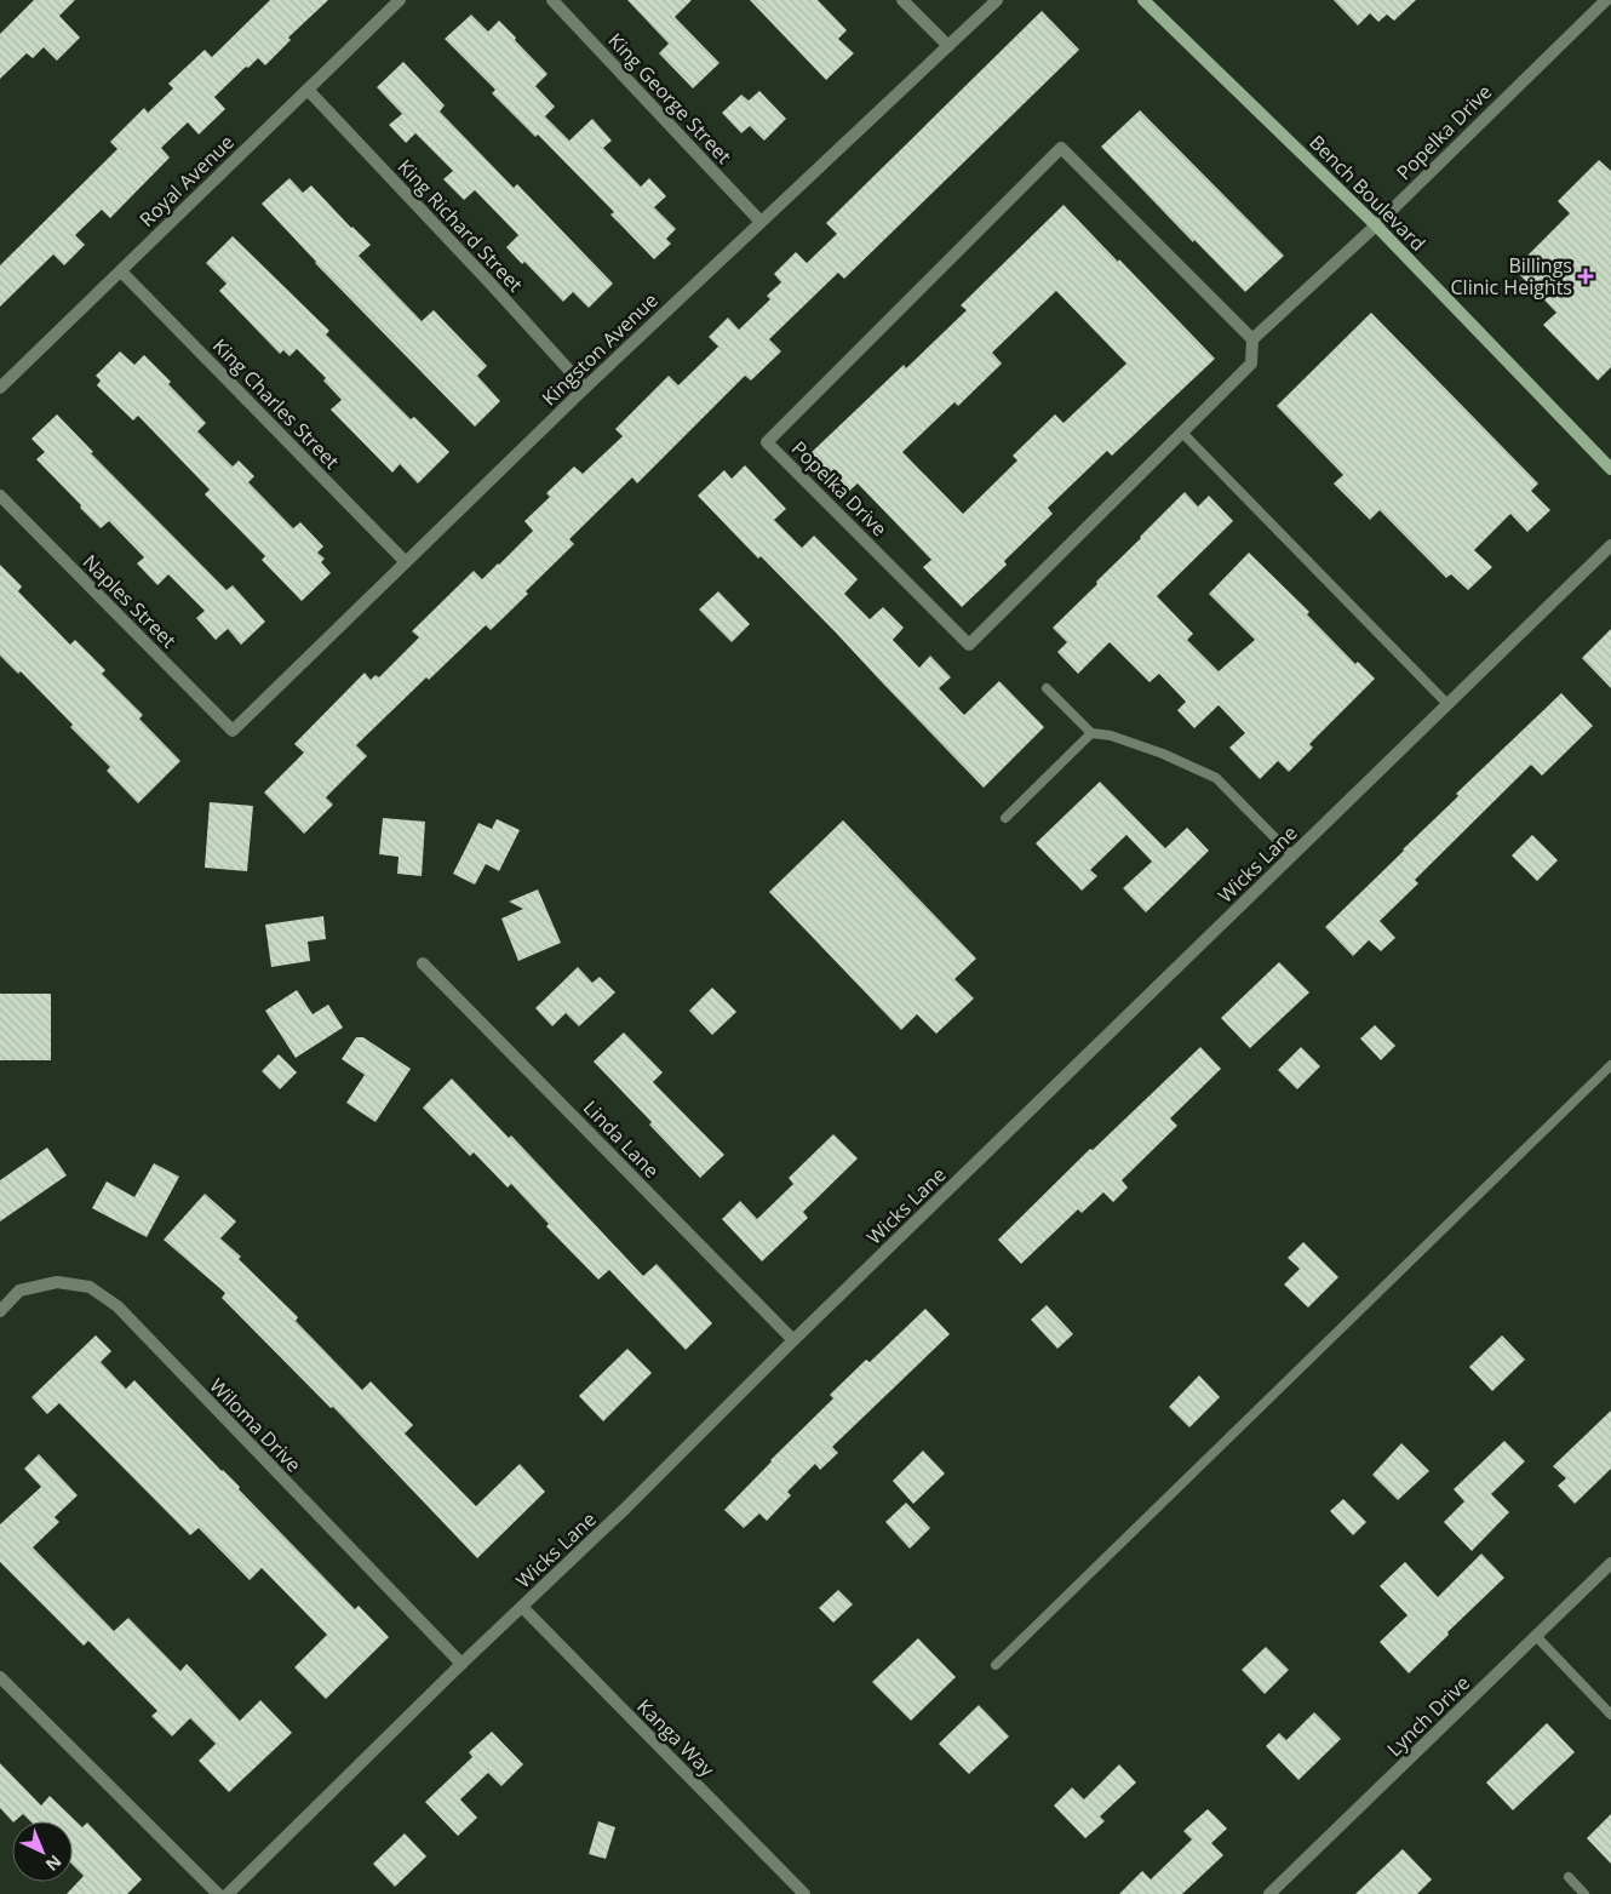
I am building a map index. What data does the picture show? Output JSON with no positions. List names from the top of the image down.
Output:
{
  "streets": {
    "main road": ["Bench Boulevard"],
    "street": [
      "King George Street",
      "Popelka Drive",
      "Royal Avenue",
      "King Richard Street",
      "Kingston Avenue",
      "King Charles Street",
      "Naples Street",
      "Wicks Lane",
      "Linda Lane",
      "Wiloma Drive",
      "Lynch Drive",
      "Kanga Way"
    ]
  },
  "crossings": [
    ["King George Street", "Kingston Avenue"],
    ["Popelka Drive", "Bench Boulevard"],
    ["Royal Avenue", "King Richard Street"],
    ["Royal Avenue", "King Charles Street"],
    ["King Richard Street", "Kingston Avenue"],
    ["Kingston Avenue", "King Charles Street"],
    ["Kingston Avenue", "Naples Street"],
    ["Wicks Lane", "Linda Lane"],
    ["Wicks Lane", "Wiloma Drive"],
    ["Wicks Lane", "Kanga Way"]
  ],
  "places": {
    "health": ["Billings Clinic Heights"]
  },
  "north": "bottom right"
}
